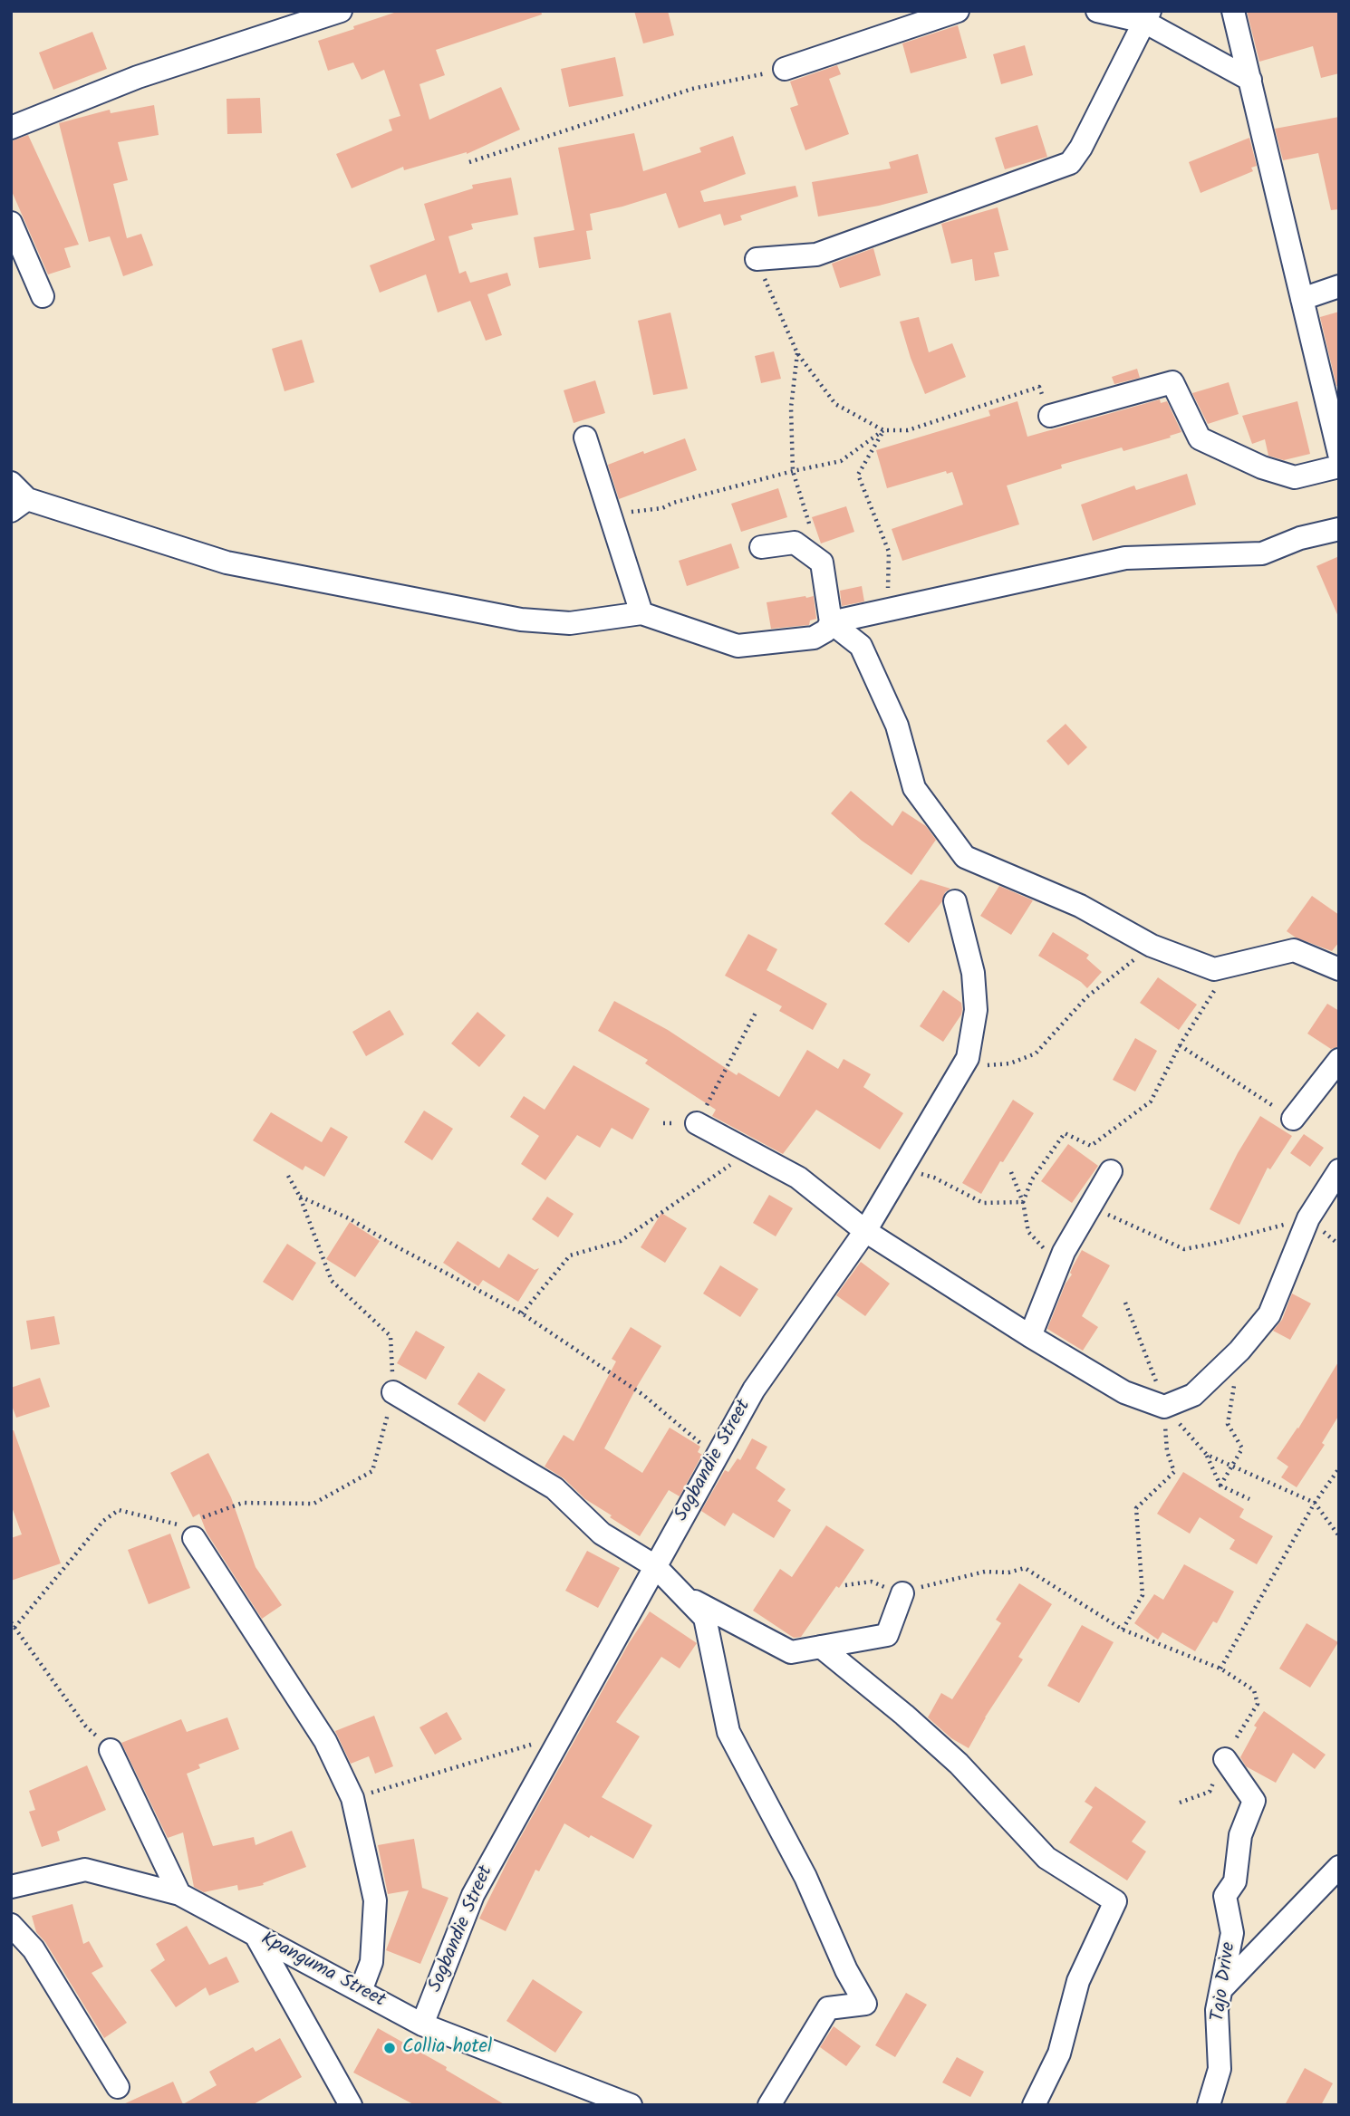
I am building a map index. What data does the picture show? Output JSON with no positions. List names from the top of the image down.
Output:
{
  "streets": {
    "street": ["Sogbandie Street", "Kpanguma Street", "Tajo Drive"]
  },
  "crossings": [
    ["Sogbandie Street", "Kpanguma Street"]
  ],
  "places": ["Collia hotel"]
}
